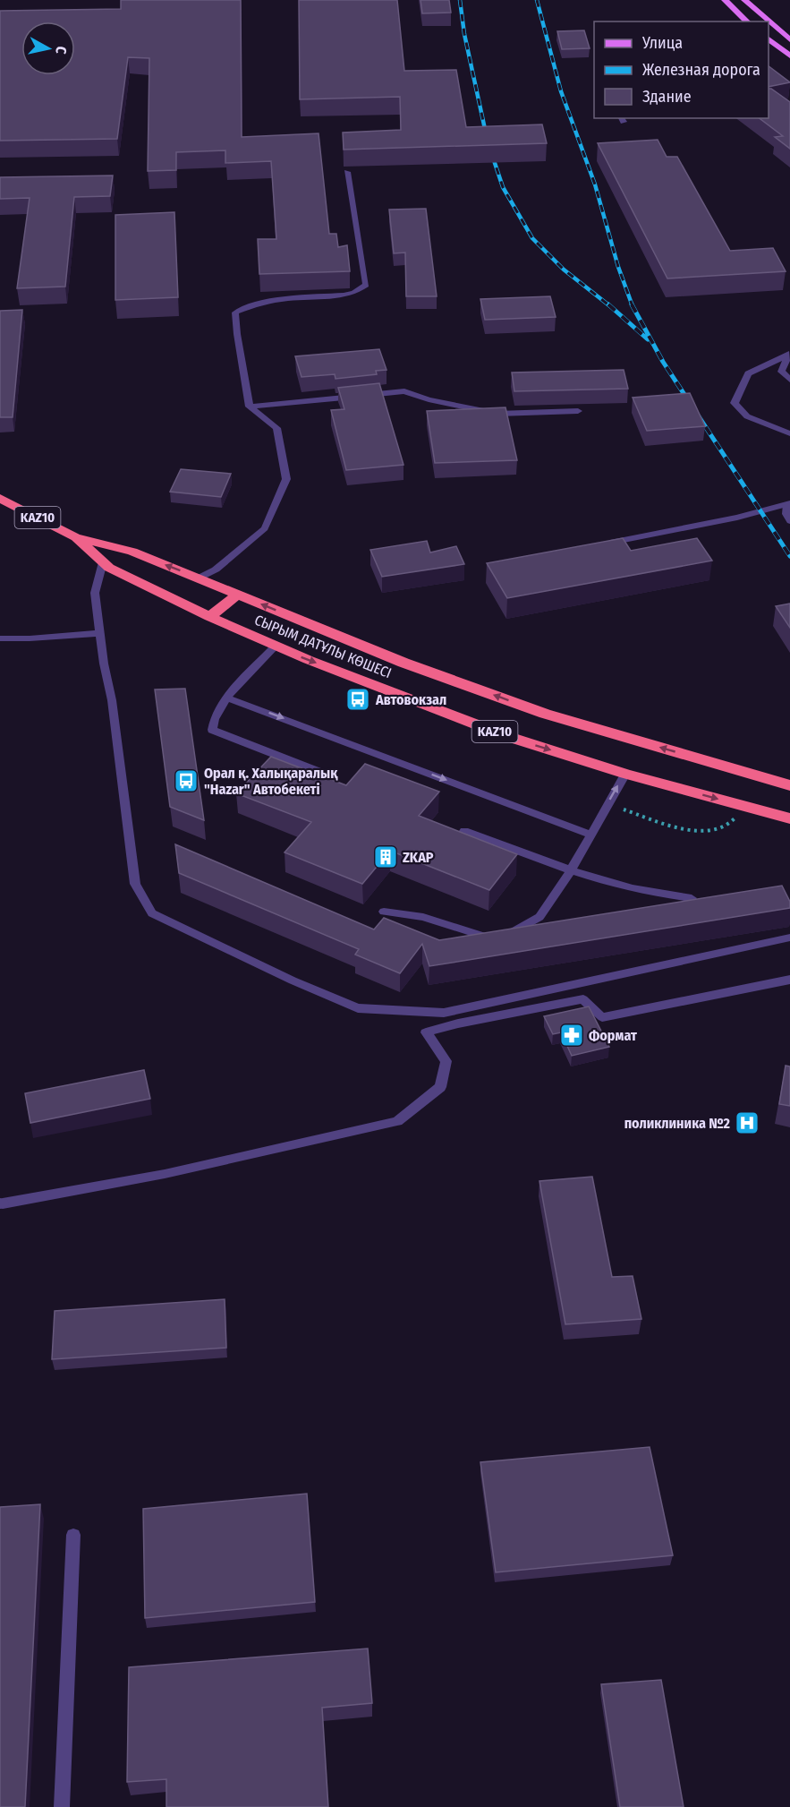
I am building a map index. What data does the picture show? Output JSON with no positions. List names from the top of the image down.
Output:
{
  "streets": {
    "highway": ["KAZ10", "СЫРЫМ ДАТҰЛЫ КӨШЕСІ"]
  },
  "places": {
    "bus stop": ["Автовокзал", "Орал қ. Халықаралық \"Hazar\" Автобекеті"],
    "building": ["ZKAP"],
    "pharmacy": ["Формат"],
    "hospital": ["поликлиника №2"]
  },
  "legend": ["Улица", "Железная дорога", "Здание"],
  "north": "right"
}
